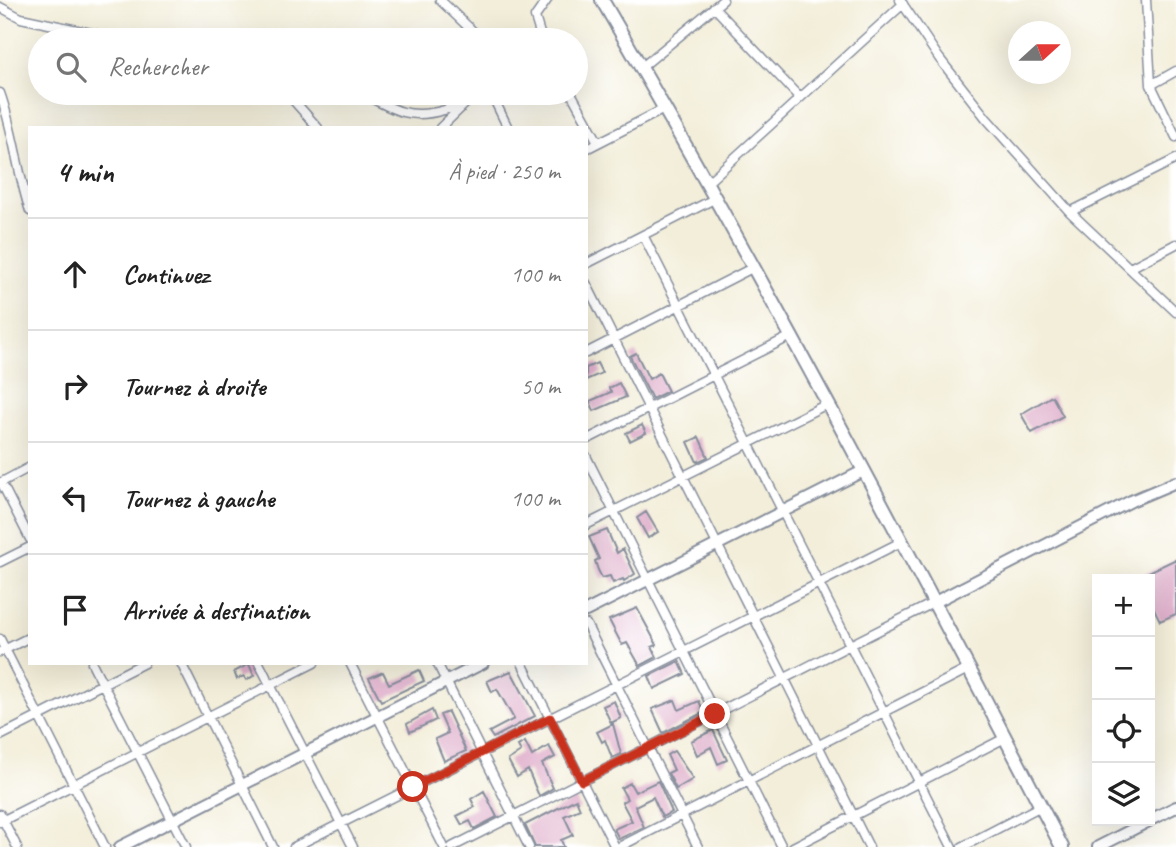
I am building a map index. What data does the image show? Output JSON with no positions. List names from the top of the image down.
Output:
{
  "north": "right",
  "page": {
    "search": "Rechercher",
    "heading": ["4 min", "À pied · 250 m"],
    "list": [
      ["Continuez", "100 m"],
      ["Tournez à droite", "50 m"],
      ["Tournez à gauche", "100 m"],
      "Arrivée à destination"
    ],
    "map_buttons": ["+", "−"]
  }
}
